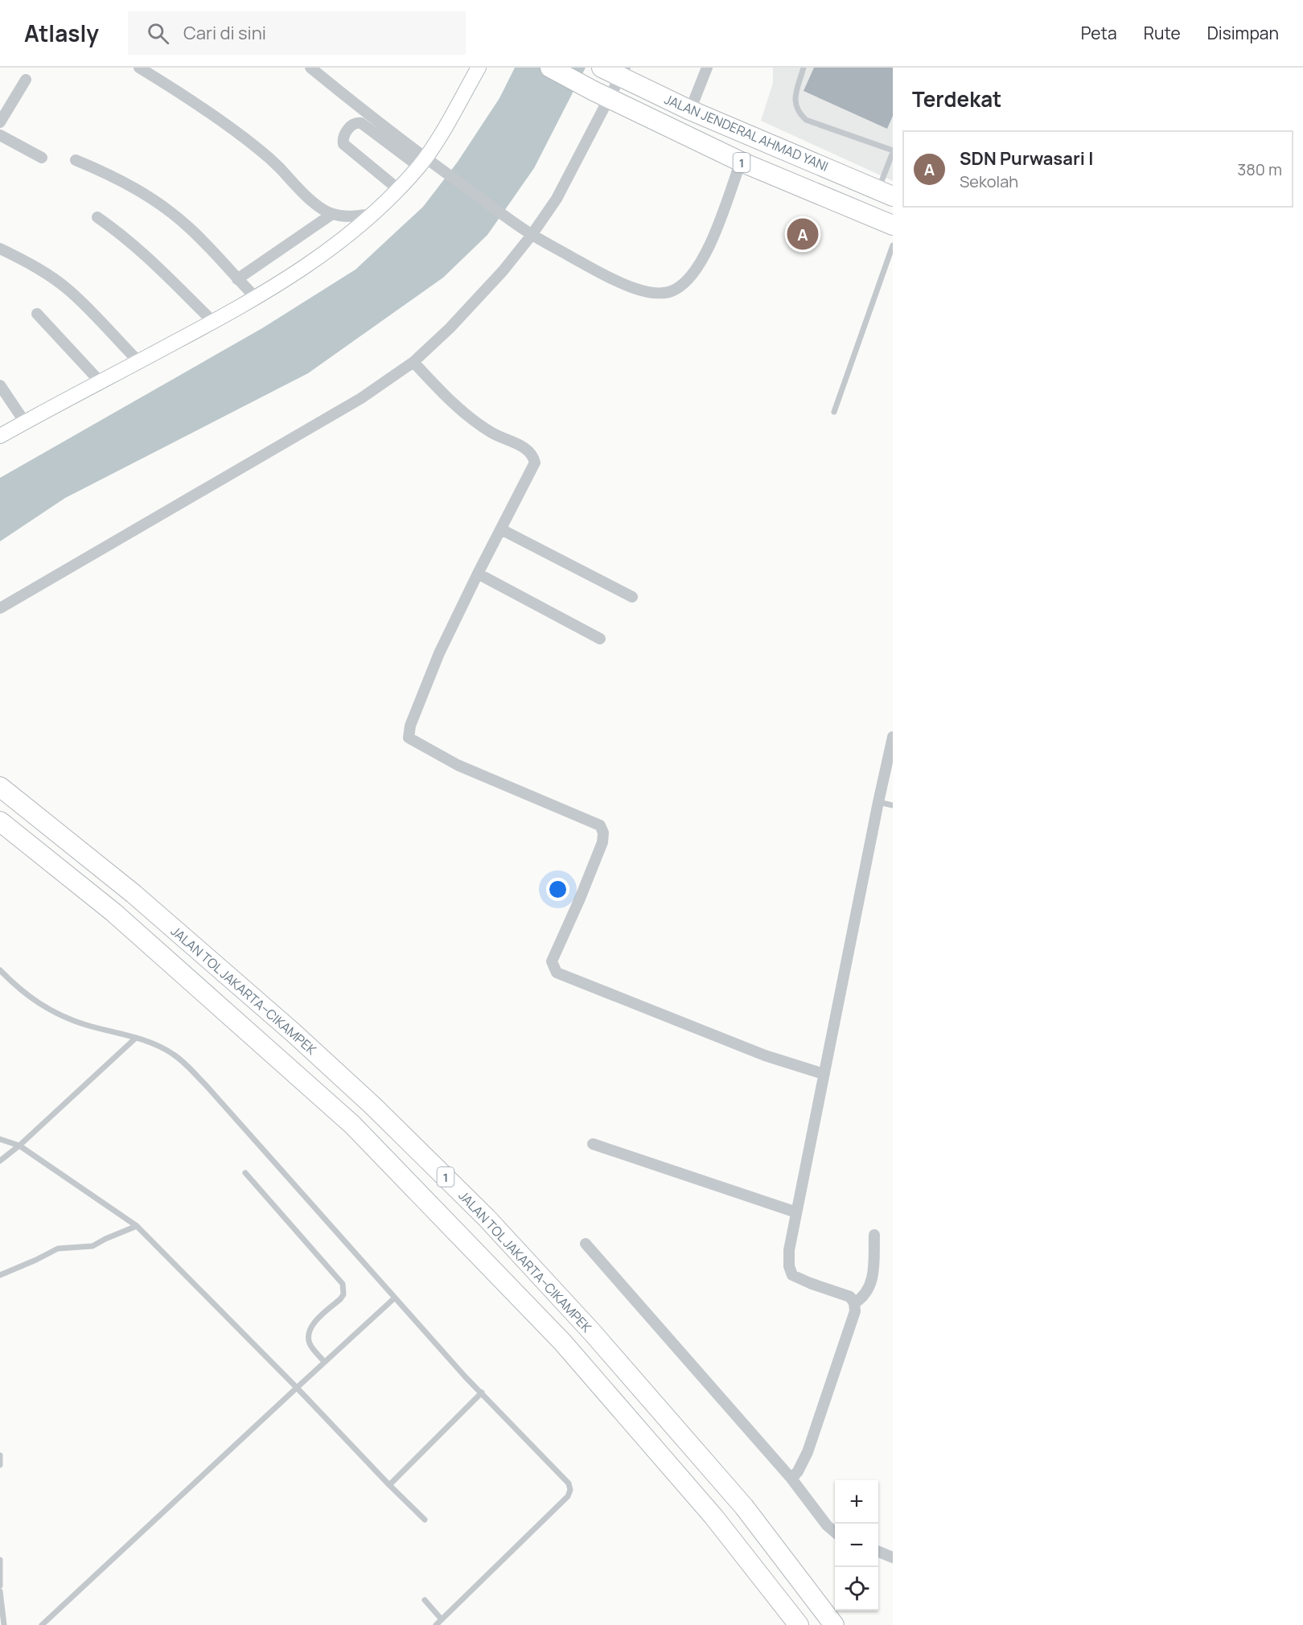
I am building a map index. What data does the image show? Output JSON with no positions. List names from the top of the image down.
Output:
{
  "streets": {
    "highway": ["JALAN JENDERAL AHMAD YANI", "1", "JALAN TOL JAKARTA–CIKAMPEK"]
  },
  "page": {
    "header": "Atlasly",
    "search": "Cari di sini",
    "nav": ["Peta", "Rute", "Disimpan"],
    "heading": "Terdekat",
    "list": [
      {
        "mark": "A",
        "name": "SDN Purwasari I",
        "note": "Sekolah",
        "value": "380 m"
      }
    ],
    "pins": "A",
    "map_buttons": ["+", "−"]
  }
}
